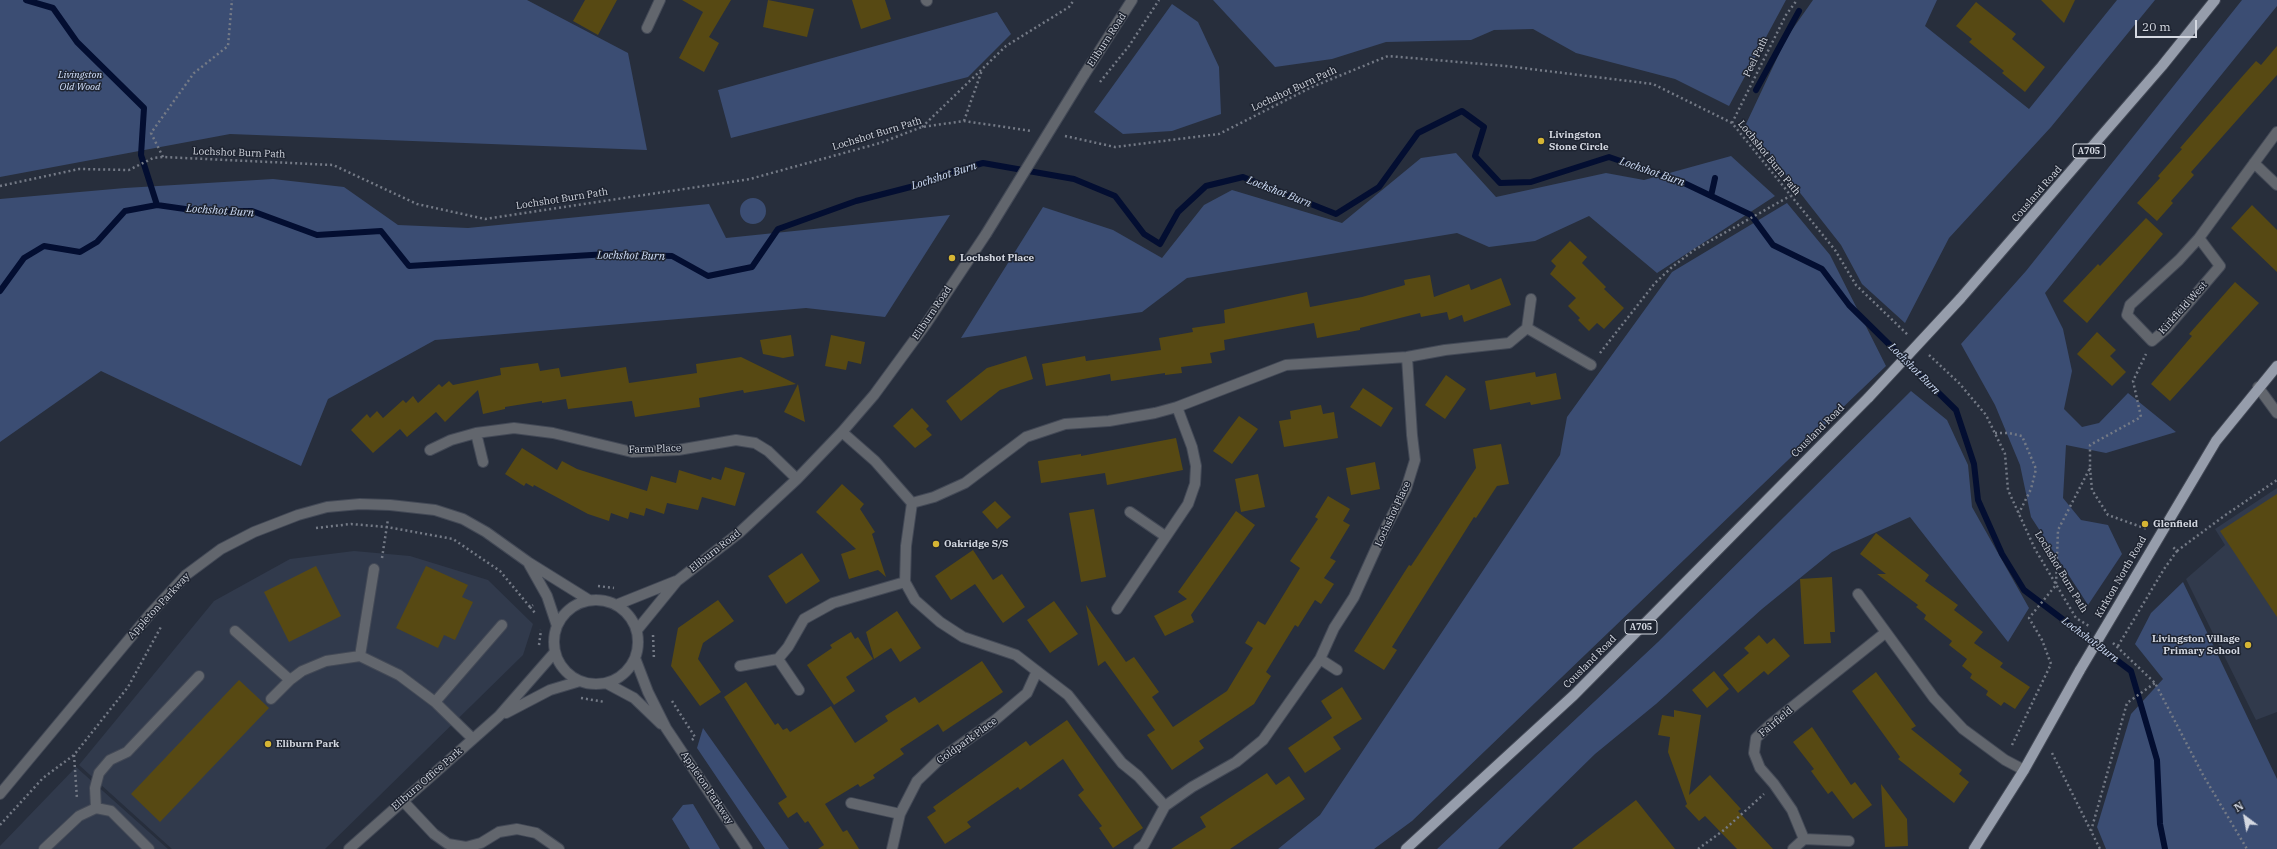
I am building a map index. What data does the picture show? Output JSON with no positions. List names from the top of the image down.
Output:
{
  "streets": {
    "main road": ["A705", "Cousland Road", "Kirkton North Road"],
    "street": [
      "Eliburn Road",
      "Kirkfield West",
      "Farm Place",
      "Lochshot Place",
      "Appleton Parkway",
      "Fairfield",
      "Goldpark Place",
      "Eliburn Office Park"
    ],
    "path": ["Peel Path", "Lochshot Burn Path"]
  },
  "crossings": [
    ["Eliburn Road", "Farm Place"],
    ["Eliburn Road", "Appleton Parkway"],
    ["Eliburn Road", "Eliburn Office Park"],
    ["Peel Path", "Lochshot Burn Path"],
    ["Appleton Parkway", "Eliburn Office Park"]
  ],
  "water": ["Lochshot Burn"],
  "parks": ["Livingston Old Wood"],
  "places": [
    "Livingston Stone Circle",
    "Lochshot Place",
    "Glenfield",
    "Oakridge S/S",
    "Livingston Village Primary School",
    "Eliburn Park"
  ],
  "scale_bar": "20 m",
  "north": "top left"
}
